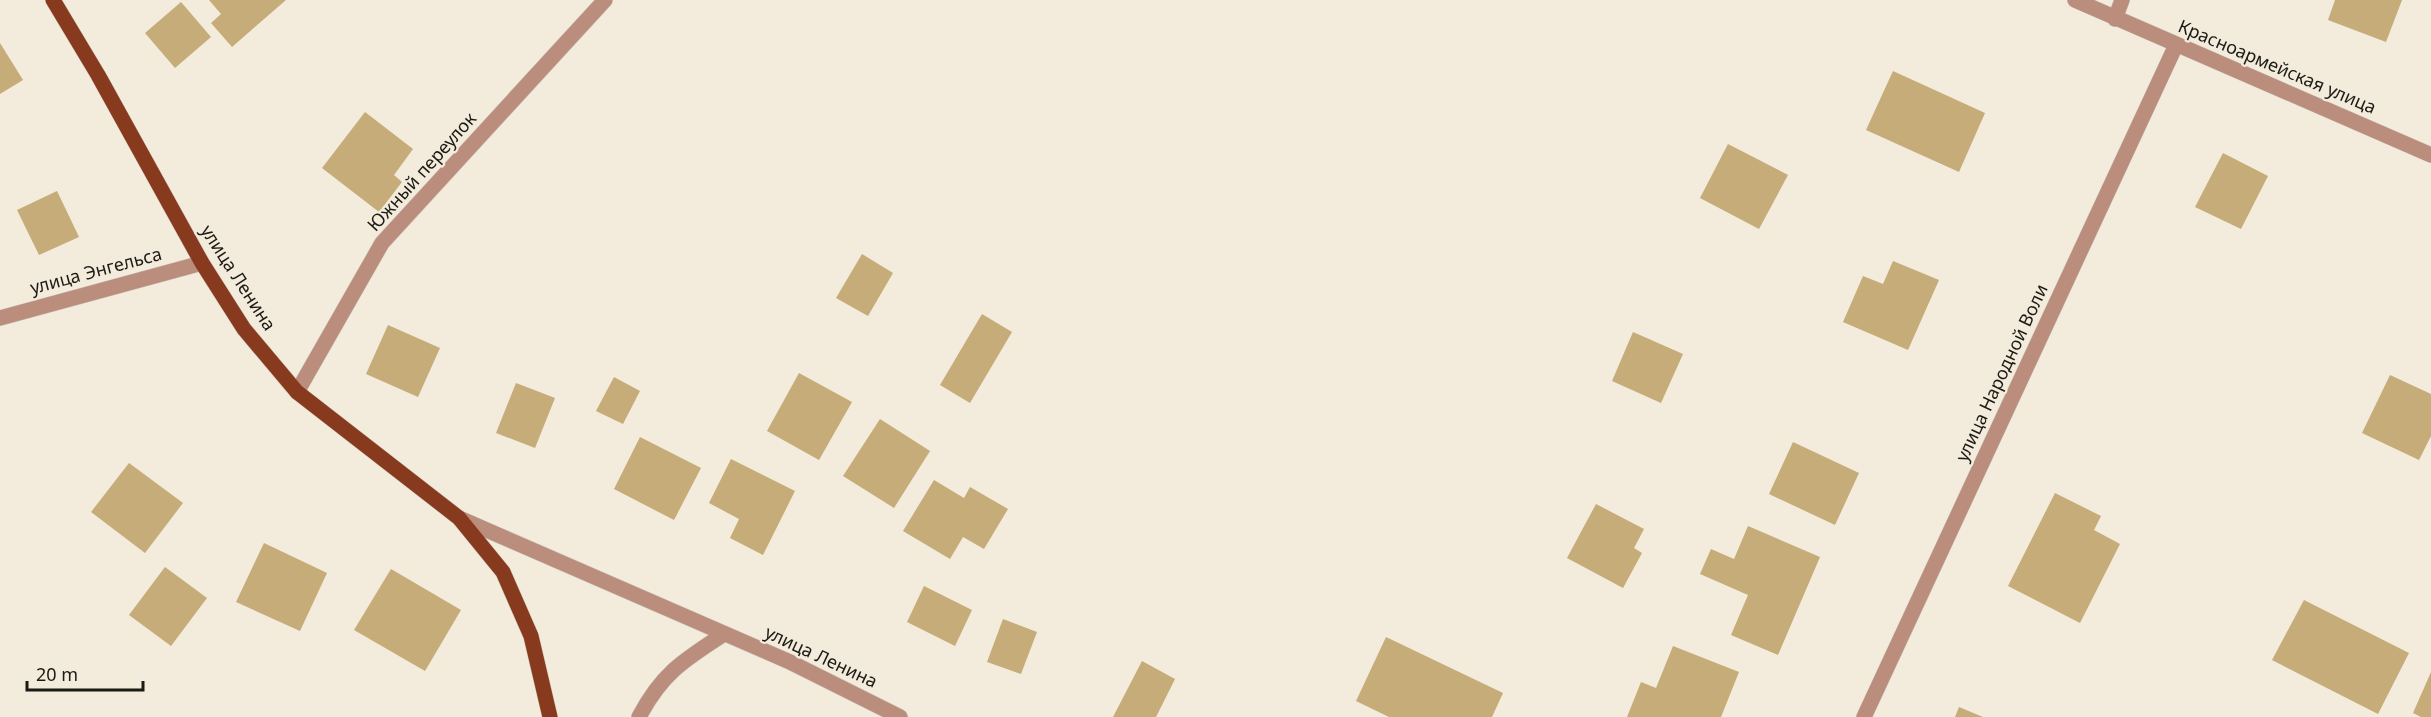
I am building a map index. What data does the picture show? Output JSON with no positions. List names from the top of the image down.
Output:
{
  "streets": {
    "main road": ["улица Ленина"],
    "street": [
      "Красноармейская улица",
      "Южный переулок",
      "улица Энгельса",
      "улица Народной Воли"
    ]
  },
  "crossings": [
    ["Красноармейская улица", "улица Народной Воли"],
    ["Южный переулок", "улица Ленина"],
    ["улица Энгельса", "улица Ленина"]
  ],
  "scale_bar": "20 m"
}
